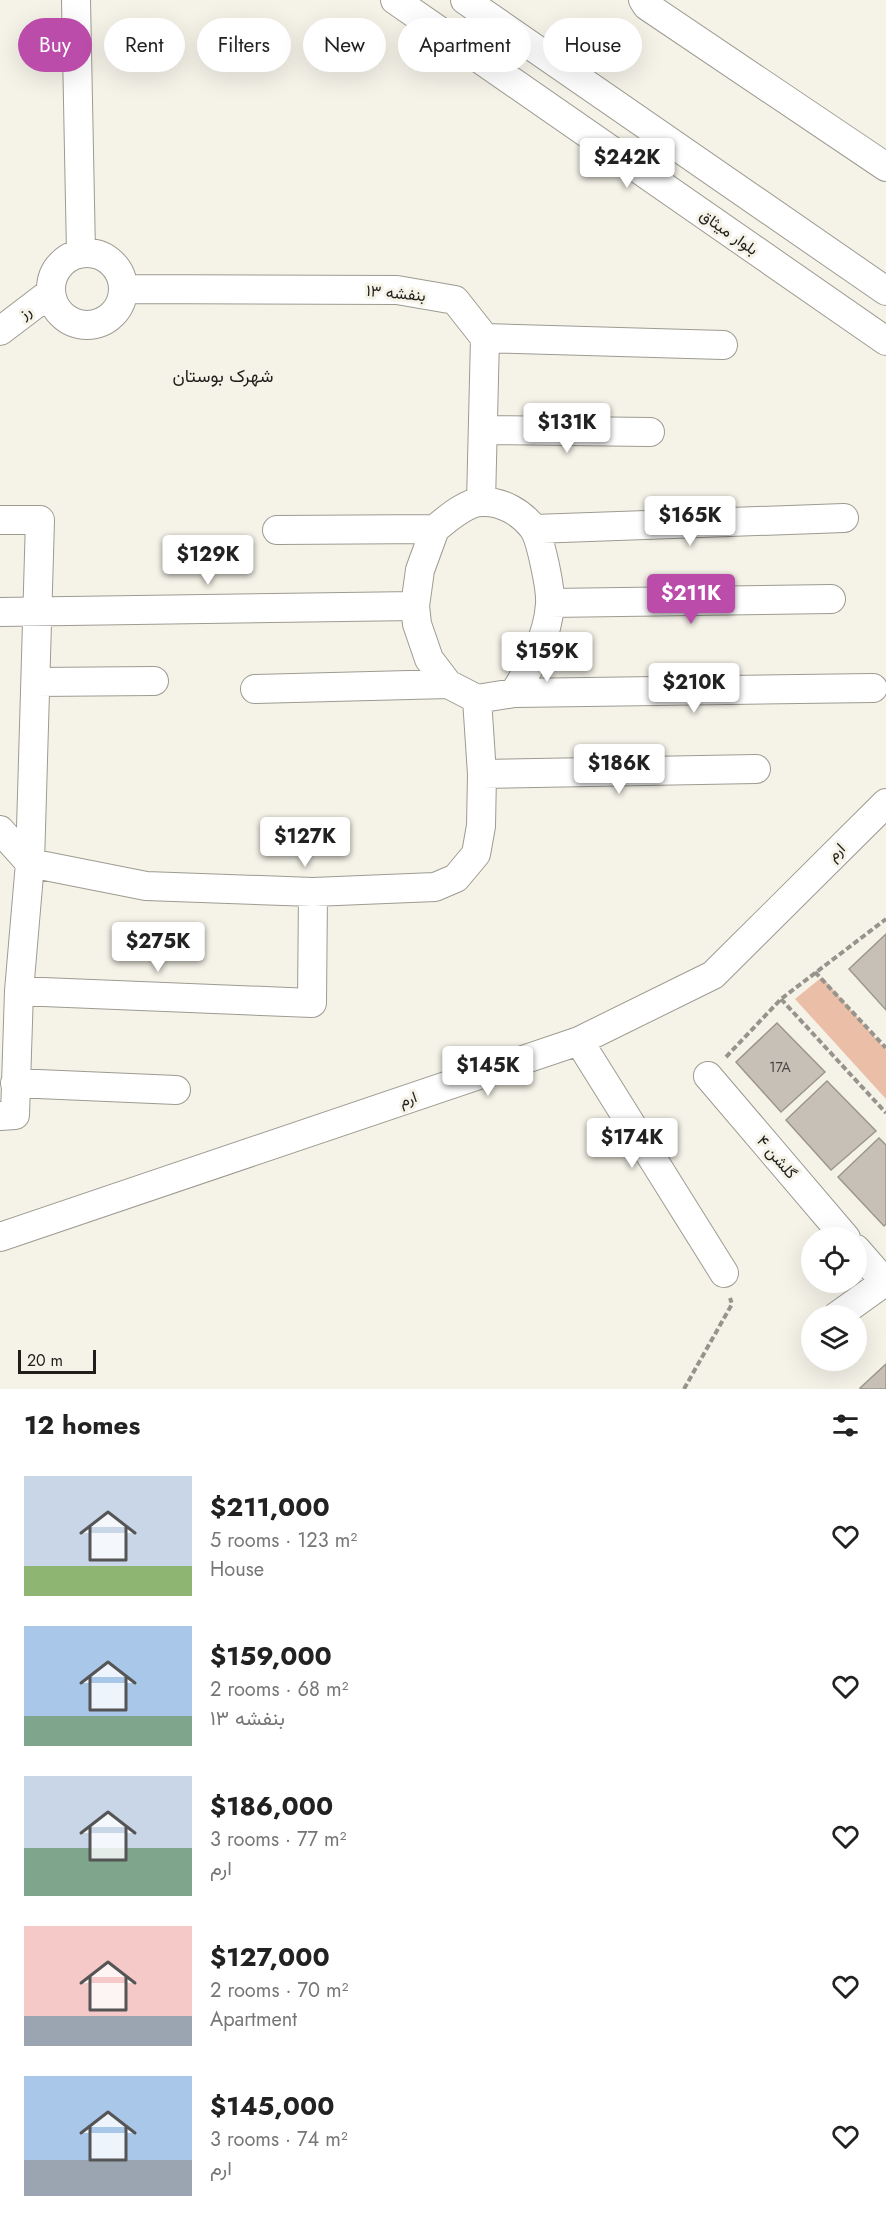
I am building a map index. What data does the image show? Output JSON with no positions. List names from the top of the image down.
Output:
{
  "streets": {
    "street": [
      "بلوار میثاق",
      "بنفشه ۱۳",
      "رز",
      "ارم",
      "گلشن ۴"
    ]
  },
  "crossings": [
    ["بنفشه ۱۳", "رز"]
  ],
  "districts": ["شهرک بوستان"],
  "house_numbers": ["17A"],
  "scale_bar": "20 m",
  "page": {
    "chip": [
      "Buy",
      "Rent",
      "Filters",
      "New",
      "Apartment",
      "House"
    ],
    "price": [
      "$242K",
      "$131K",
      "$165K",
      "$129K",
      "$211K",
      "$159K",
      "$210K",
      "$186K",
      "$127K",
      "$275K",
      "$145K",
      "$174K"
    ],
    "scale": "20 m",
    "heading": "12 homes",
    "list": [
      {
        "name": "$211,000",
        "note": "5 rooms · 123 m² · House"
      },
      {
        "name": "$159,000",
        "note": "2 rooms · 68 m² · بنفشه ۱۳"
      },
      {
        "name": "$186,000",
        "note": "3 rooms · 77 m² · ارم"
      },
      {
        "name": "$127,000",
        "note": "2 rooms · 70 m² · Apartment"
      },
      {
        "name": "$145,000",
        "note": "3 rooms · 74 m² · ارم"
      }
    ]
  }
}
